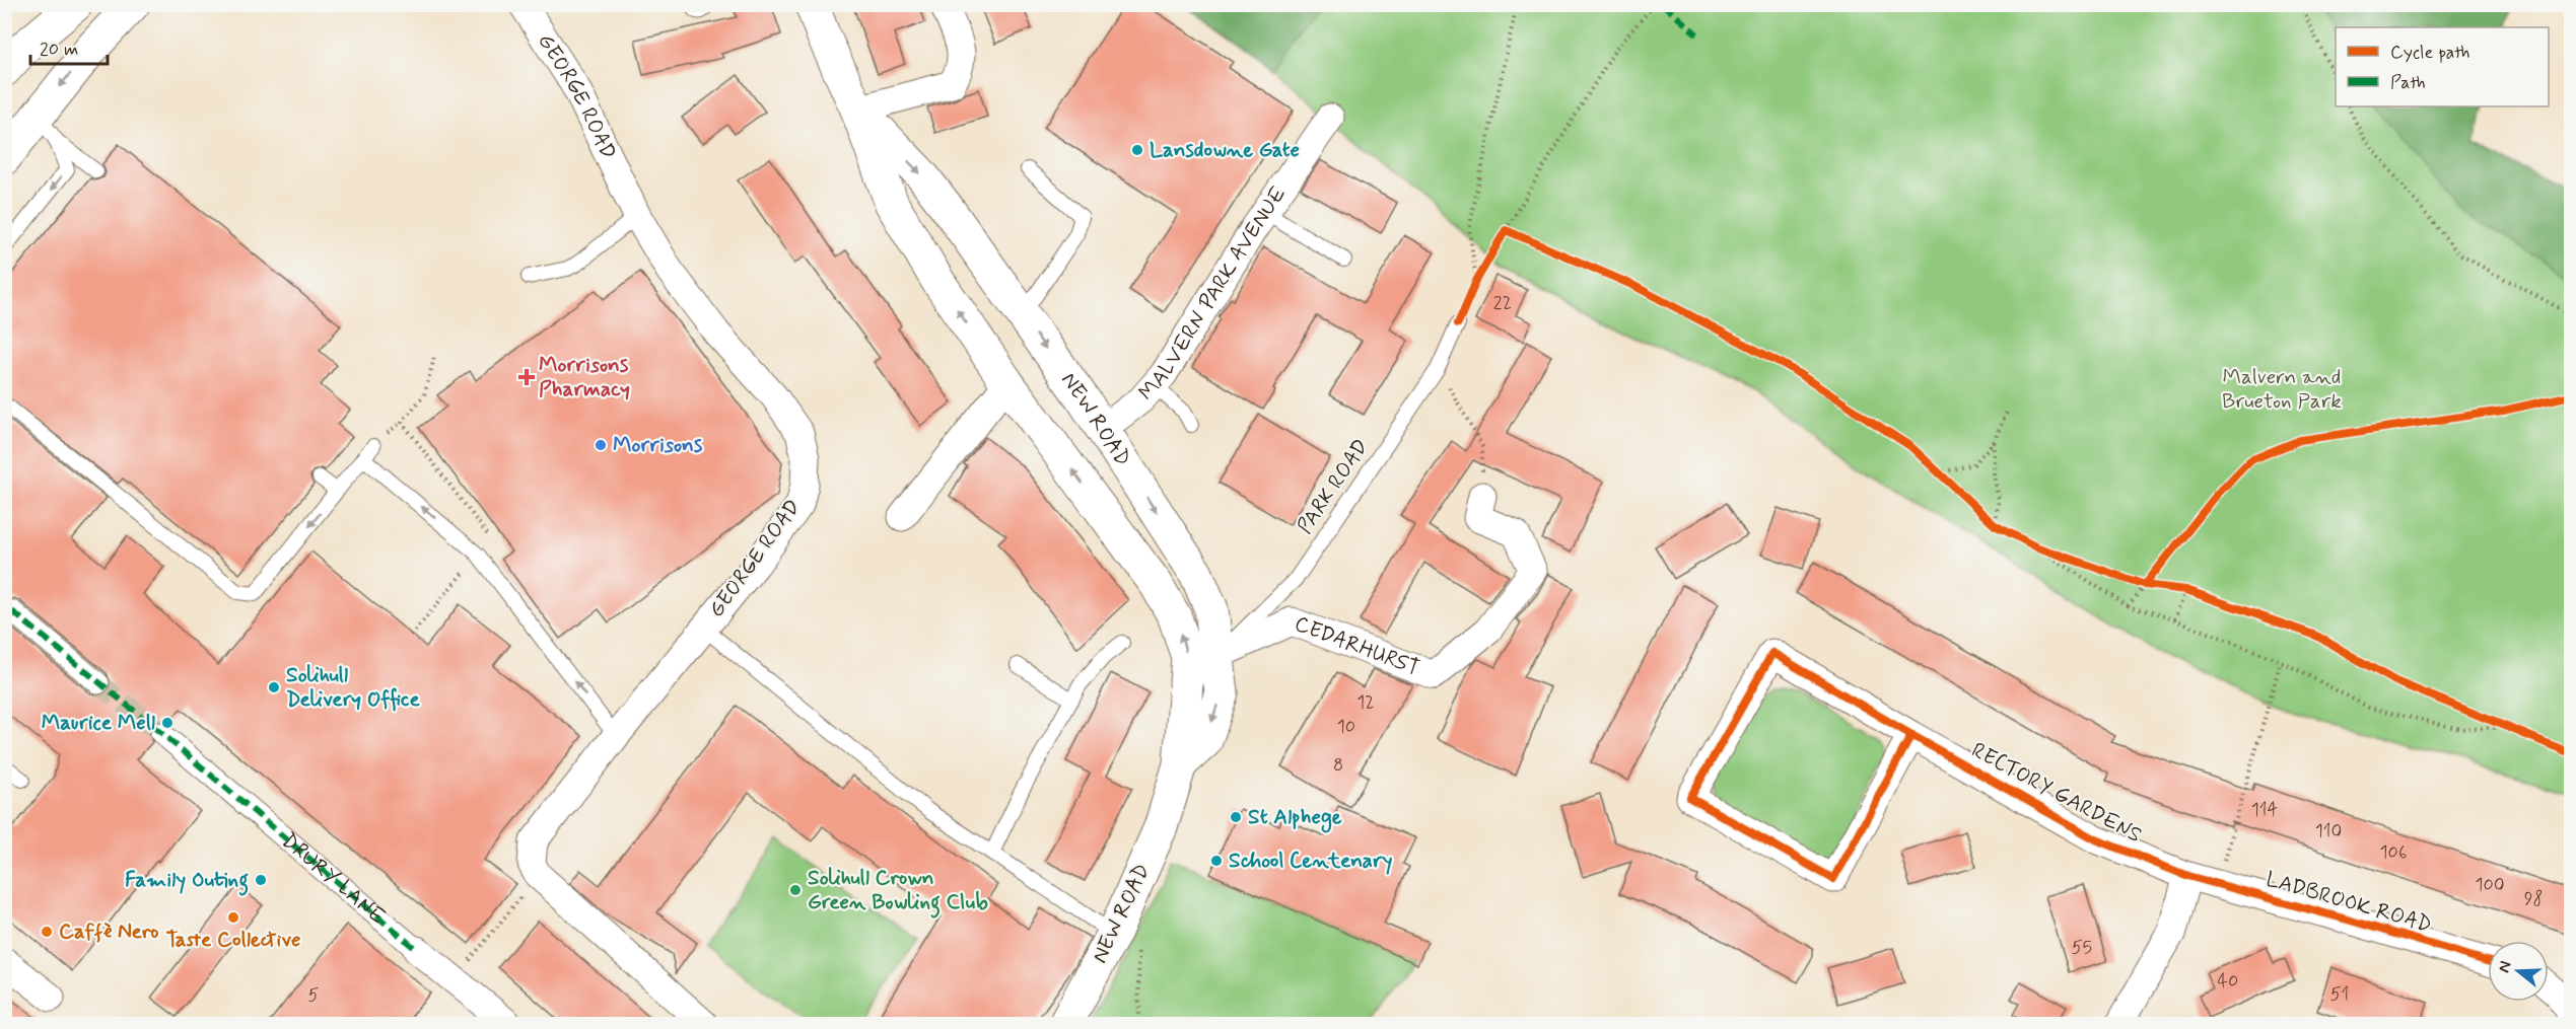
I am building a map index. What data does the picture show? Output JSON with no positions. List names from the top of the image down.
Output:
{
  "streets": {
    "street": [
      "GEORGE ROAD",
      "MALVERN PARK AVENUE",
      "NEW ROAD",
      "CEDARHURST",
      "RECTORY GARDENS",
      "DRURY LANE",
      "LADBROOK ROAD"
    ],
    "lane": ["PARK ROAD"]
  },
  "crossings": [
    ["MALVERN PARK AVENUE", "NEW ROAD"],
    ["NEW ROAD", "PARK ROAD"],
    ["NEW ROAD", "CEDARHURST"],
    ["PARK ROAD", "CEDARHURST"],
    ["RECTORY GARDENS", "LADBROOK ROAD"]
  ],
  "parks": ["Malvern and Brueton Park"],
  "places": {
    "other": [
      "Lansdowne Gate",
      "Morrisons",
      "Solihull Delivery Office",
      "Maurice Mell",
      "St Alphege",
      "School Centenary",
      "Family Outing",
      "Solihull Crown Green Bowling Club",
      "Taste Collective",
      "Caffè Nero"
    ],
    "health": ["Morrisons Pharmacy"]
  },
  "house_numbers": [
    "22",
    "12",
    "10",
    "8",
    "114",
    "110",
    "106",
    "100",
    "98",
    "55",
    "40",
    "51",
    "5"
  ],
  "legend": ["Cycle path", "Path"],
  "scale_bar": "20 m",
  "north": "left"
}
